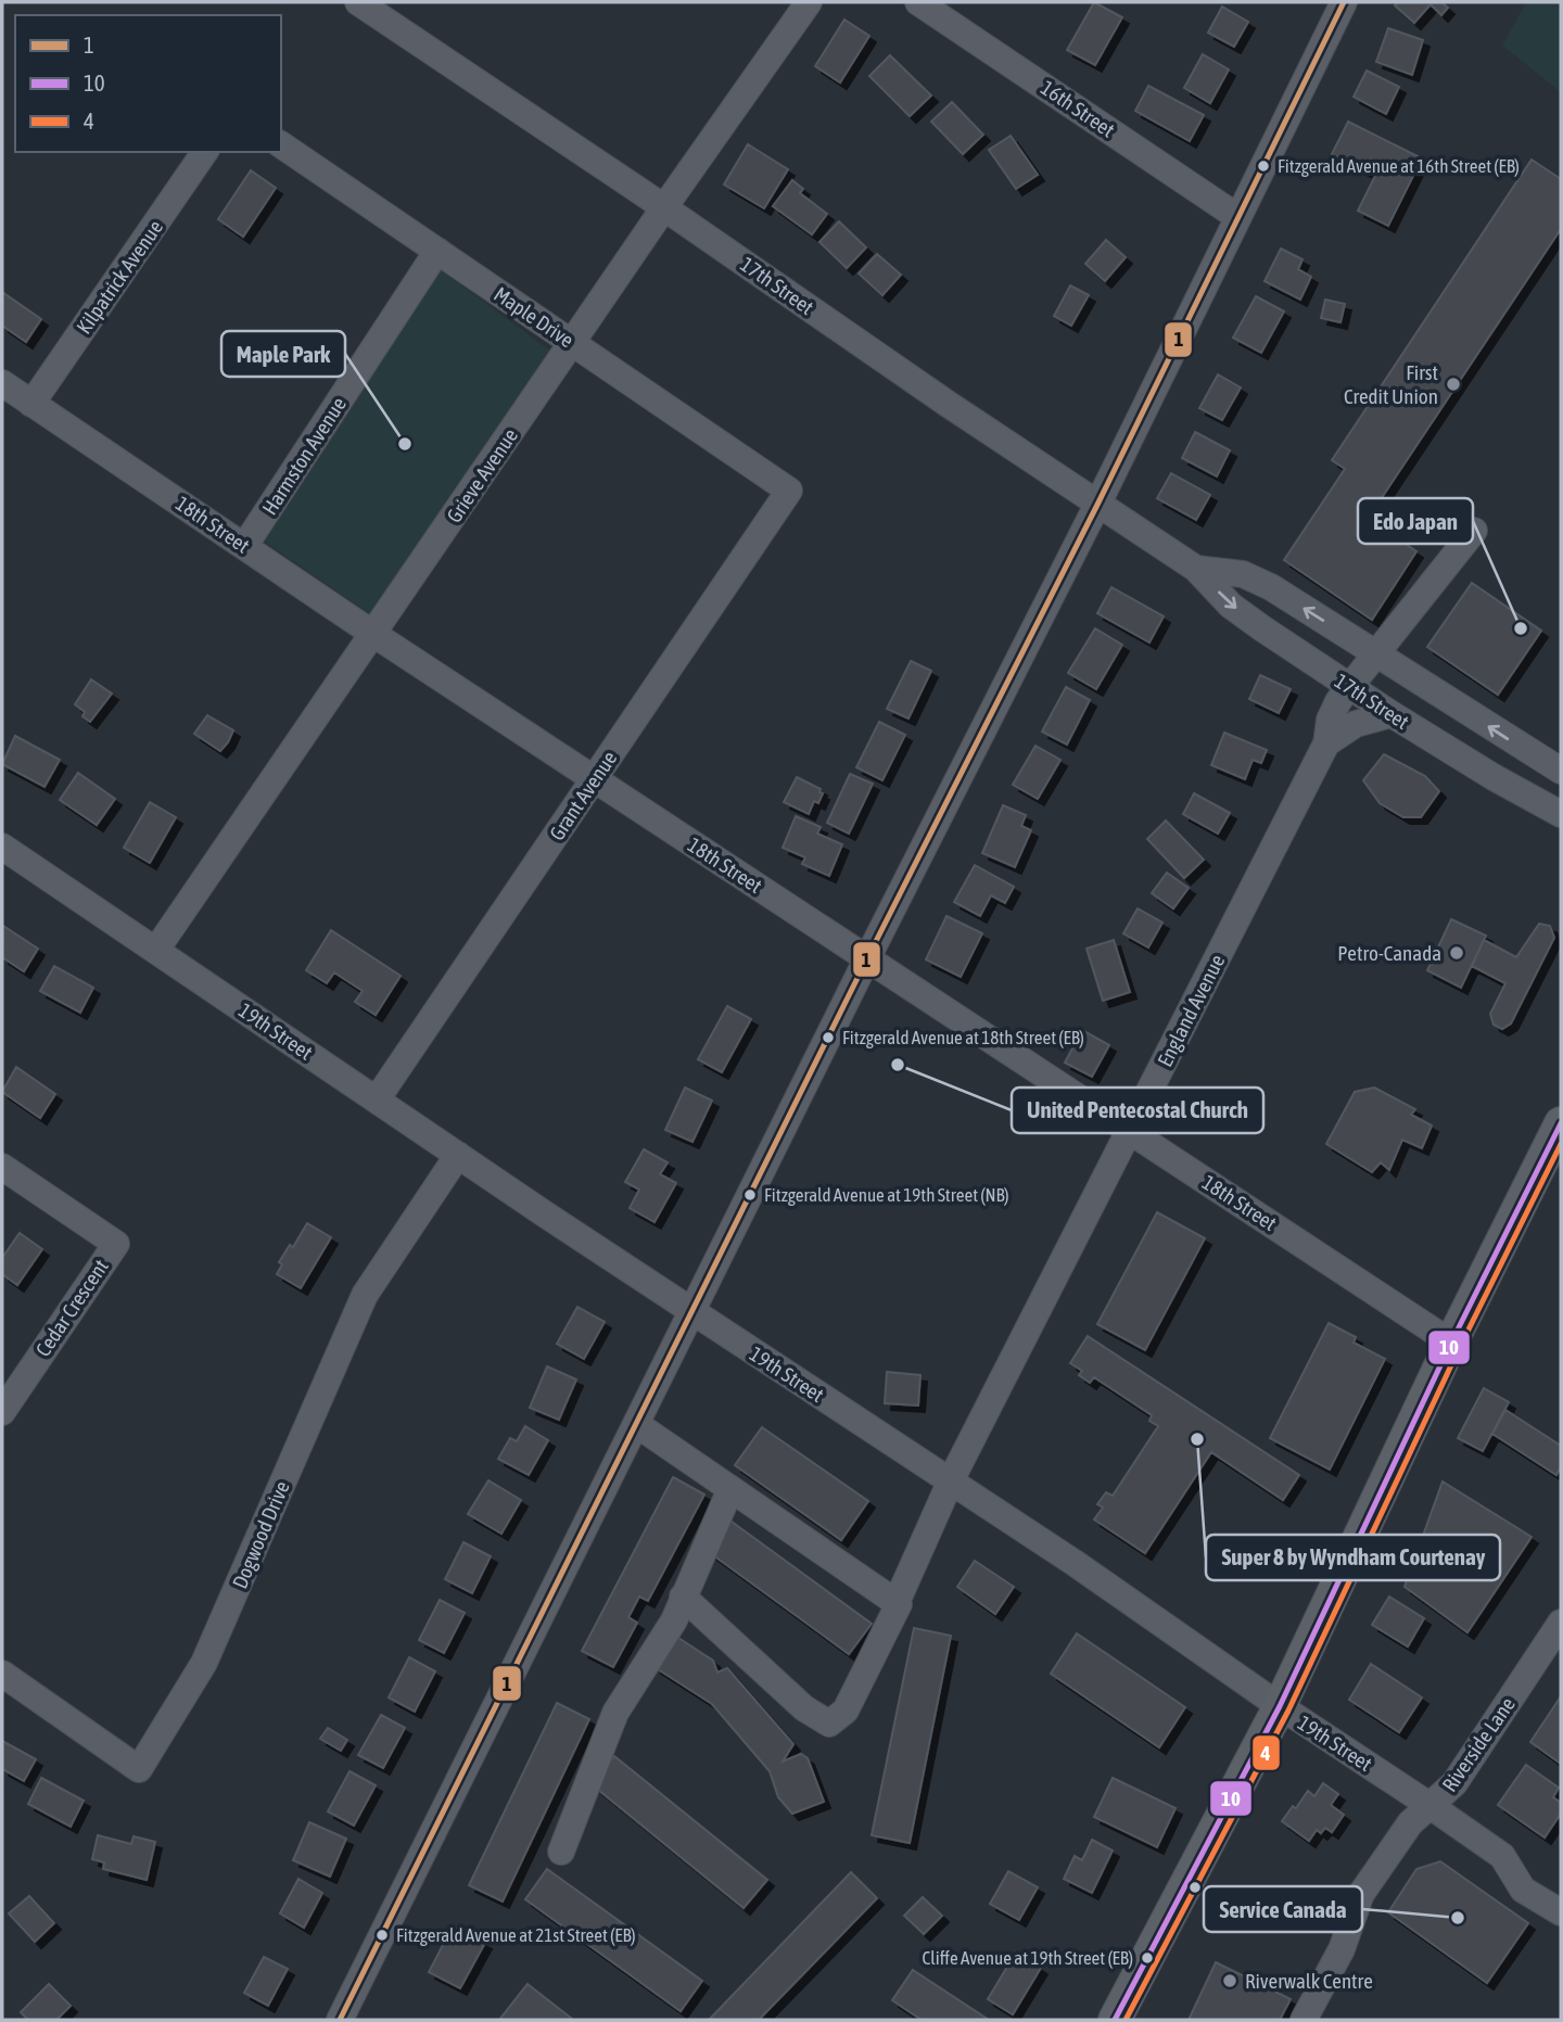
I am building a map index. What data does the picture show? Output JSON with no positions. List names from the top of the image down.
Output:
{
  "streets": {
    "street": [
      "16th Street",
      "Kilpatrick Avenue",
      "17th Street",
      "Maple Drive",
      "Harmston Avenue",
      "Grieve Avenue",
      "18th Street",
      "Grant Avenue",
      "England Avenue",
      "19th Street",
      "Cedar Crescent",
      "Dogwood Drive",
      "Riverside Lane"
    ]
  },
  "crossings": [
    ["Kilpatrick Avenue", "18th Street"],
    ["17th Street", "Grieve Avenue"],
    ["17th Street", "England Avenue"],
    ["Maple Drive", "Harmston Avenue"],
    ["Maple Drive", "Grieve Avenue"],
    ["Maple Drive", "Grant Avenue"],
    ["Harmston Avenue", "18th Street"],
    ["Grieve Avenue", "18th Street"],
    ["Grieve Avenue", "19th Street"],
    ["18th Street", "Grant Avenue"],
    ["18th Street", "England Avenue"],
    ["Grant Avenue", "19th Street"],
    ["England Avenue", "19th Street"],
    ["19th Street", "Dogwood Drive"],
    ["19th Street", "Riverside Lane"]
  ],
  "places": [
    "Fitzgerald Avenue at 16th Street (EB)",
    "First Credit Union",
    "Maple Park",
    "Edo Japan",
    "Petro-Canada",
    "Fitzgerald Avenue at 18th Street (EB)",
    "United Pentecostal Church",
    "Fitzgerald Avenue at 19th Street (NB)",
    "Super 8 by Wyndham Courtenay",
    "Service Canada",
    "Fitzgerald Avenue at 21st Street (EB)",
    "Cliffe Avenue at 19th Street (EB)",
    "Riverwalk Centre"
  ],
  "lines": ["transit line 1", "transit line 10", "transit line 4"],
  "legend": ["1", "10", "4"]
}
